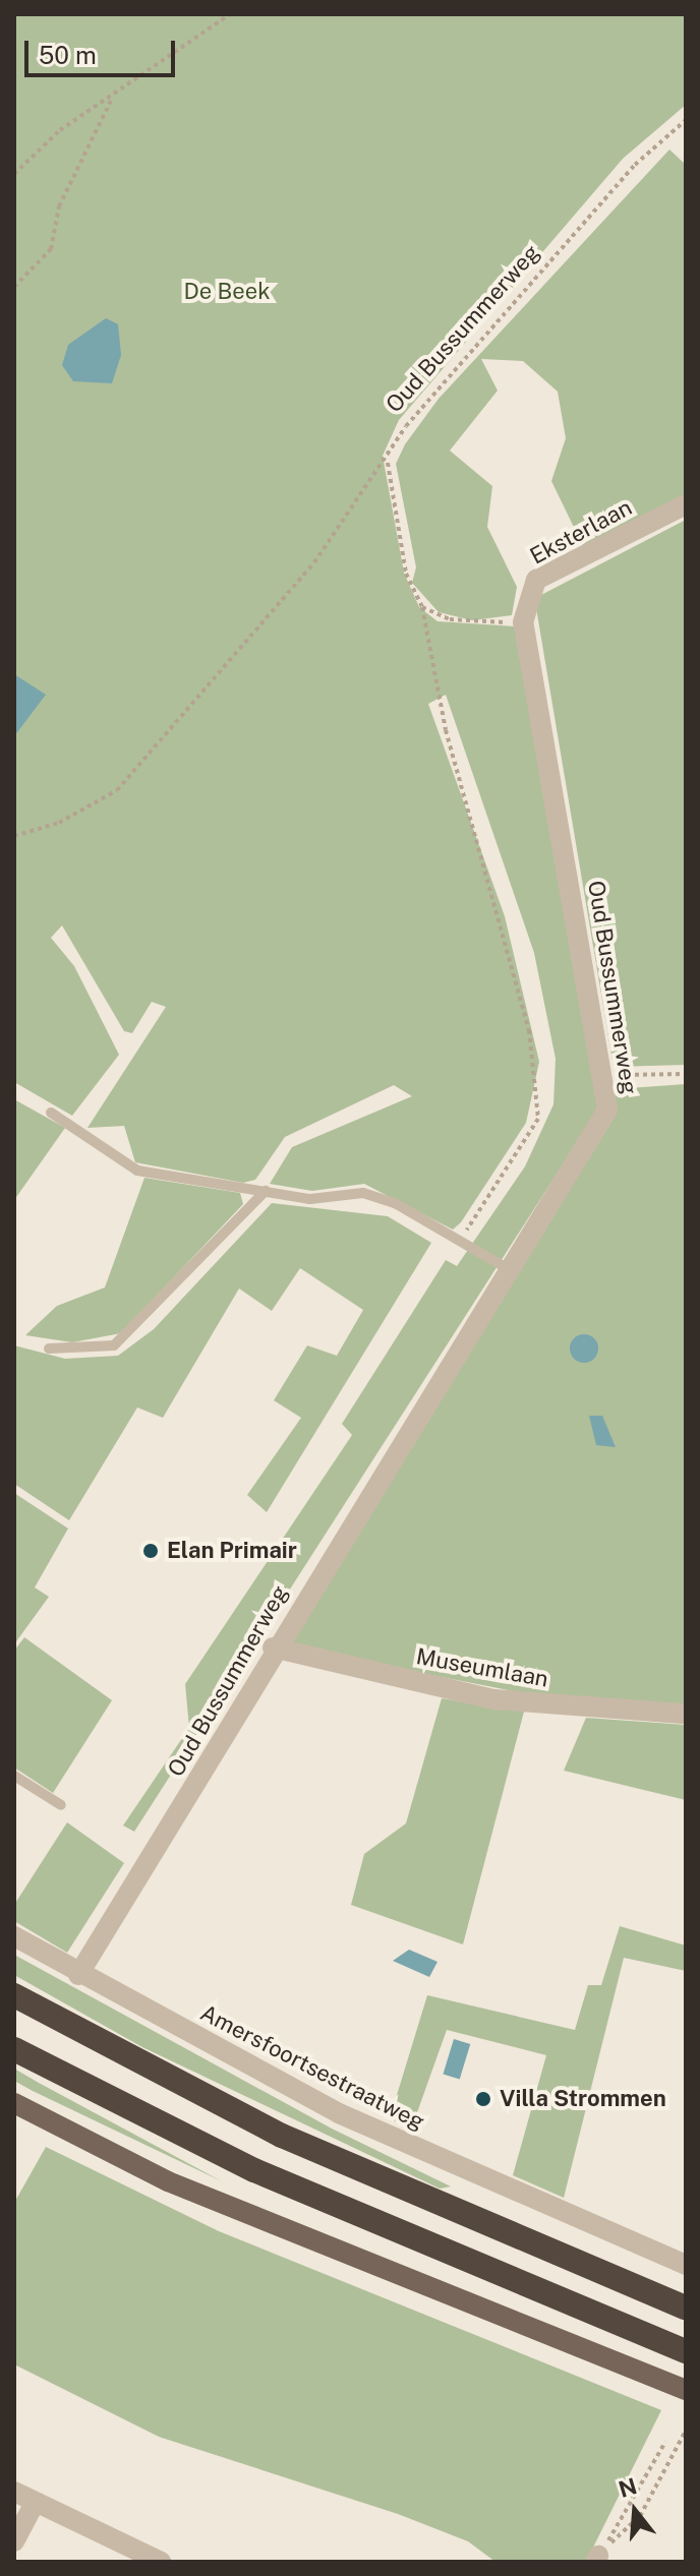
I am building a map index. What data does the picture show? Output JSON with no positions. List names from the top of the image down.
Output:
{
  "streets": {
    "street": [
      "Oud Bussummerweg",
      "Eksterlaan",
      "Museumlaan",
      "Amersfoortsestraatweg"
    ]
  },
  "crossings": [
    ["Oud Bussummerweg", "Eksterlaan"],
    ["Oud Bussummerweg", "Museumlaan"],
    ["Oud Bussummerweg", "Amersfoortsestraatweg"]
  ],
  "parks": ["De Beek"],
  "places": ["Elan Primair", "Villa Strommen"],
  "scale_bar": "50 m",
  "north": "top"
}
